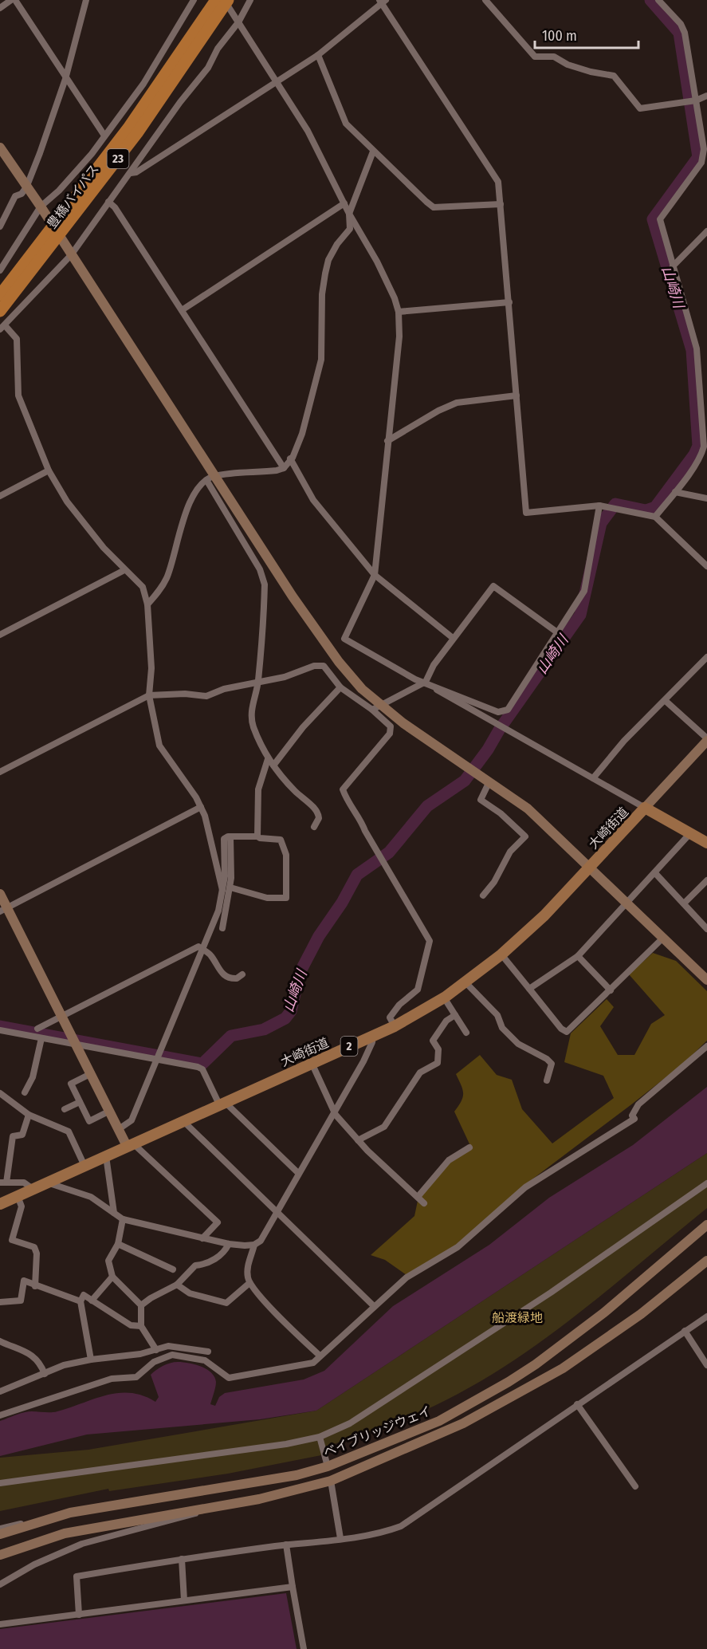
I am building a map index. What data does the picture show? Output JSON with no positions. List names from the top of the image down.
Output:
{
  "streets": {
    "highway": ["23", "豊橋バイパス"],
    "main road": ["大崎街道", "2"],
    "street": ["ベイブリッジウェイ"]
  },
  "water": ["山崎川"],
  "parks": ["船渡緑地"],
  "scale_bar": "100 m"
}
